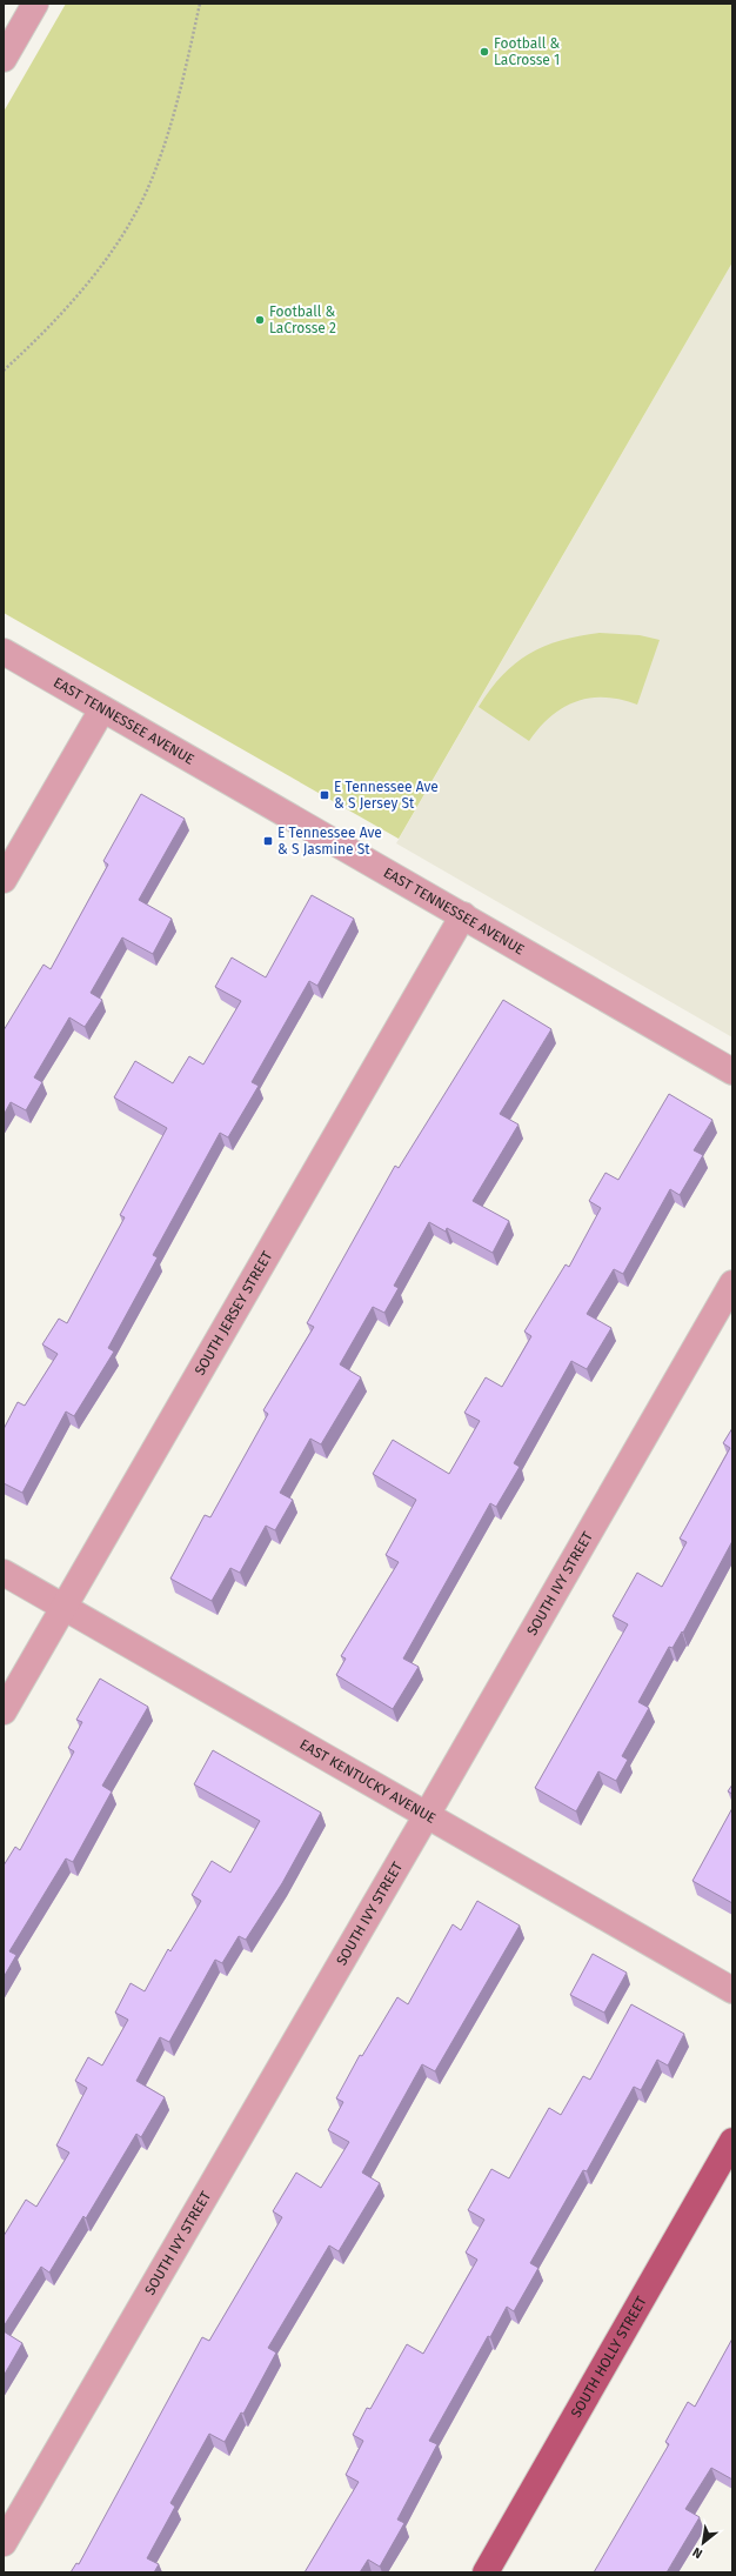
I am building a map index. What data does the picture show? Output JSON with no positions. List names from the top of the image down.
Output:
{
  "streets": {
    "main road": ["SOUTH HOLLY STREET"],
    "street": [
      "EAST TENNESSEE AVENUE",
      "SOUTH JERSEY STREET",
      "SOUTH IVY STREET",
      "EAST KENTUCKY AVENUE"
    ]
  },
  "crossings": [
    ["EAST TENNESSEE AVENUE", "SOUTH JERSEY STREET"],
    ["SOUTH JERSEY STREET", "EAST KENTUCKY AVENUE"],
    ["SOUTH IVY STREET", "EAST KENTUCKY AVENUE"]
  ],
  "places": {
    "other": ["Football & LaCrosse 1", "Football & LaCrosse 2"],
    "transit": ["E Tennessee Ave & S Jersey St", "E Tennessee Ave & S Jasmine St"]
  },
  "north": "bottom left"
}
